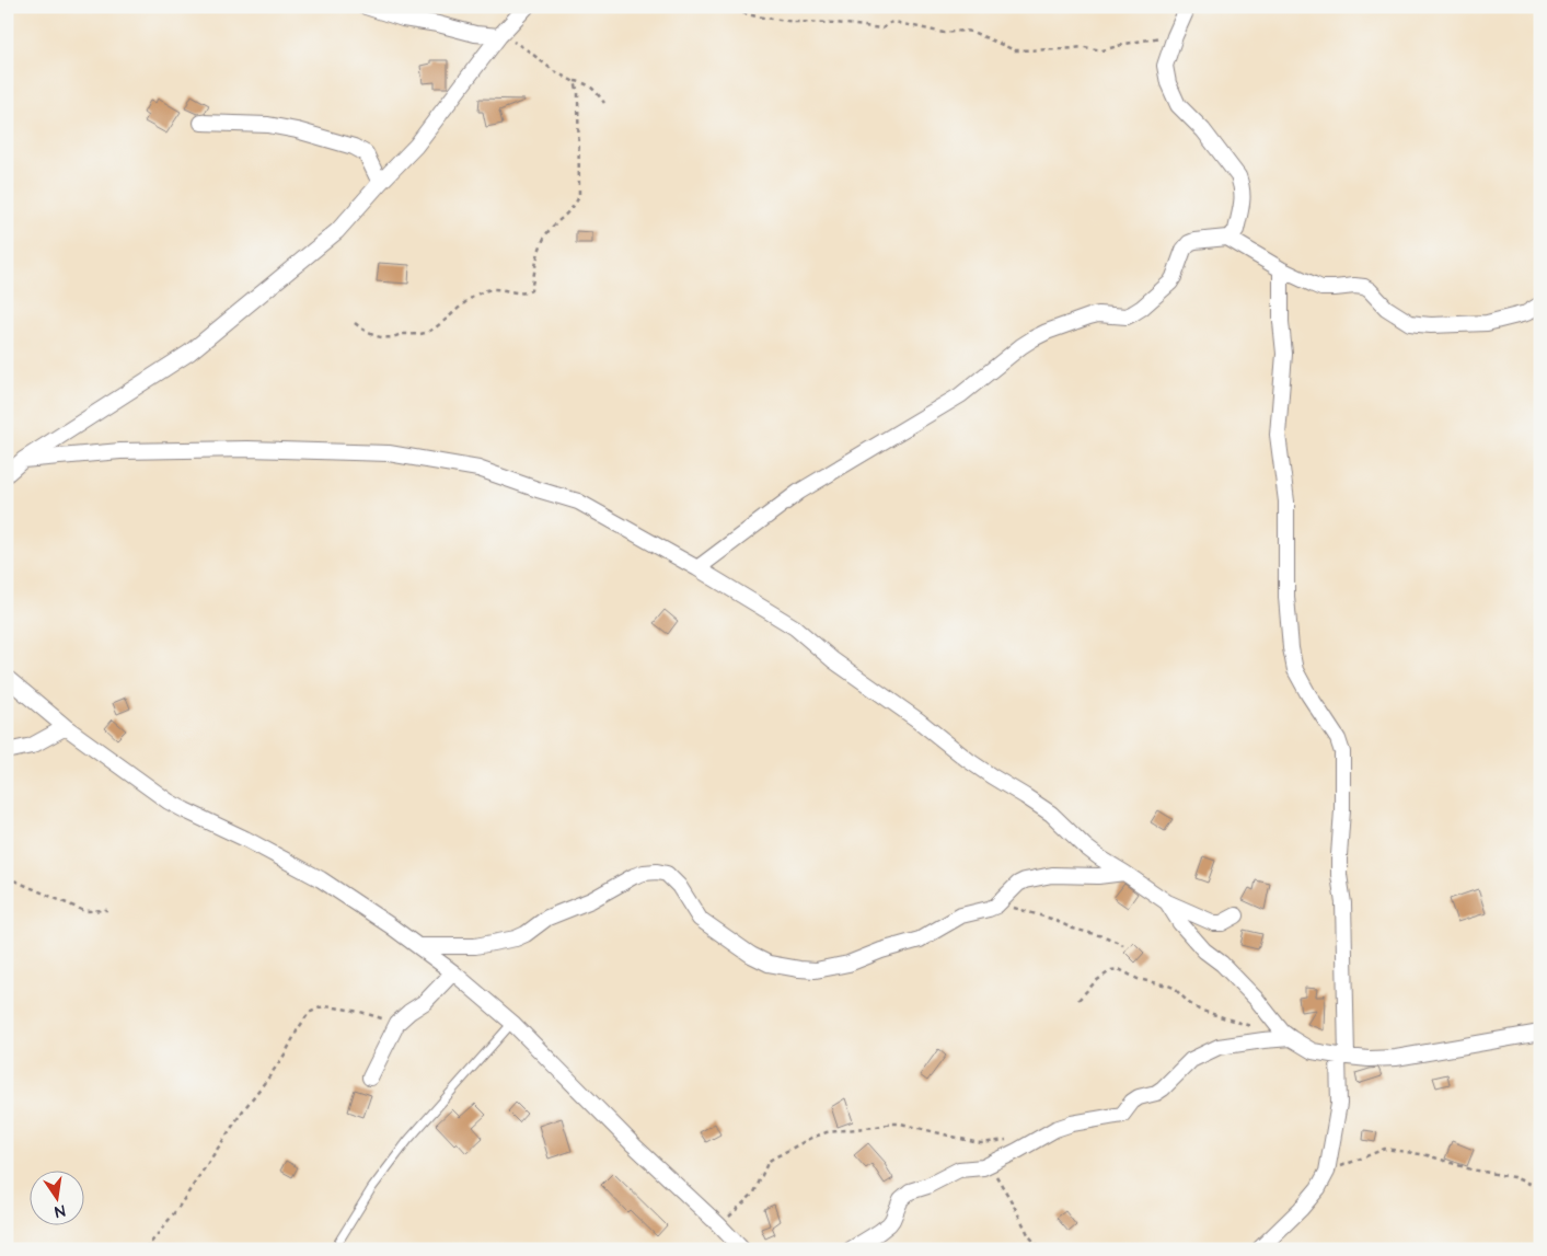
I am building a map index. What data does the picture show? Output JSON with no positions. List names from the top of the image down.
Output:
{
  "north": "bottom"
}
